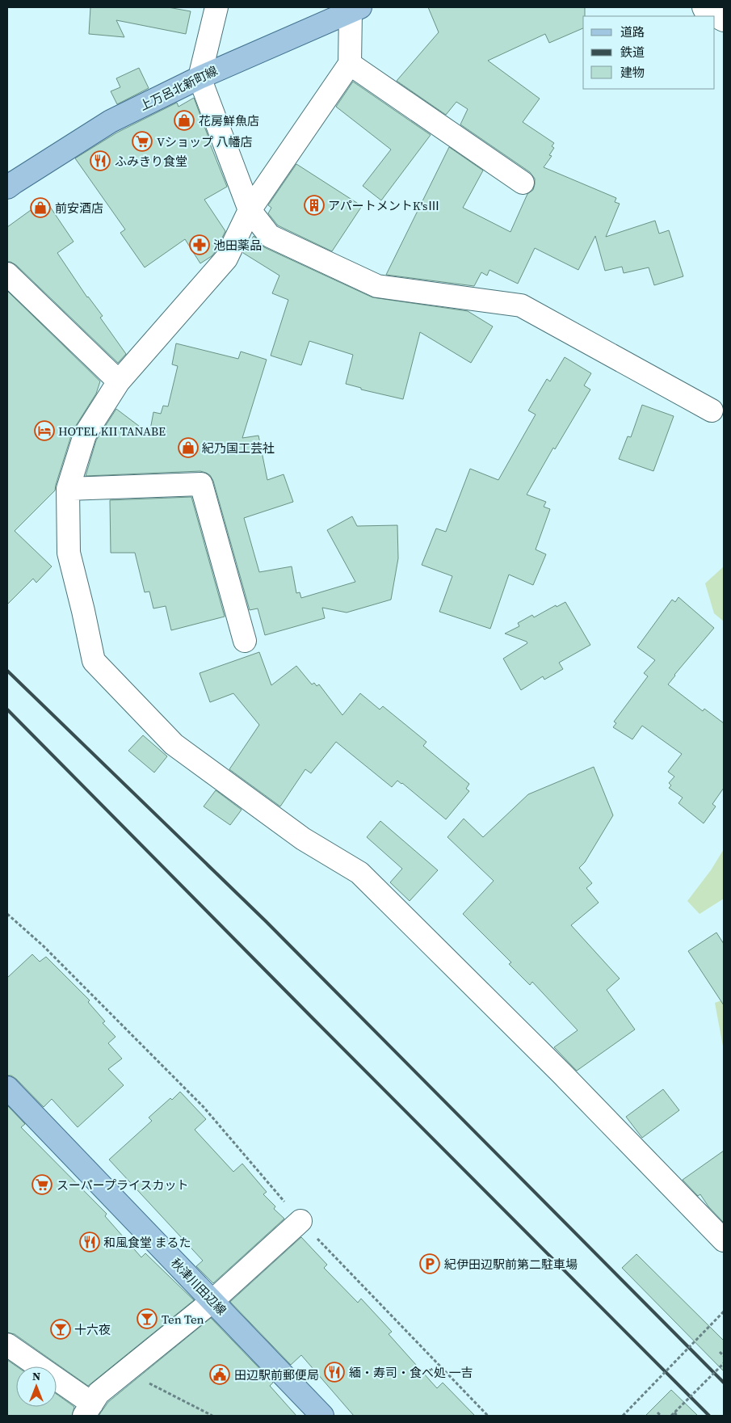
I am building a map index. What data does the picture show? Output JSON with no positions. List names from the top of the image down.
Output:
{
  "streets": {
    "main road": ["上万呂北新町線", "秋津川田辺線"]
  },
  "places": {
    "shop": ["花房鮮魚店", "前安酒店", "紀乃国工芸社"],
    "supermarket": ["Vショップ 八幡店", "スーパープライスカット"],
    "restaurant": ["ふみきり食堂", "和風食堂 まるた", "緬・寿司・食べ処 一吉"],
    "building": ["アパートメントK'sⅢ"],
    "pharmacy": ["池田薬品"],
    "hotel": ["HOTEL KII TANABE"],
    "parking": ["紀伊田辺駅前第二駐車場"],
    "bar": ["Ten Ten", "十六夜"],
    "public building": ["田辺駅前郵便局"]
  },
  "legend": ["道路", "鉄道", "建物"],
  "north": "top"
}
